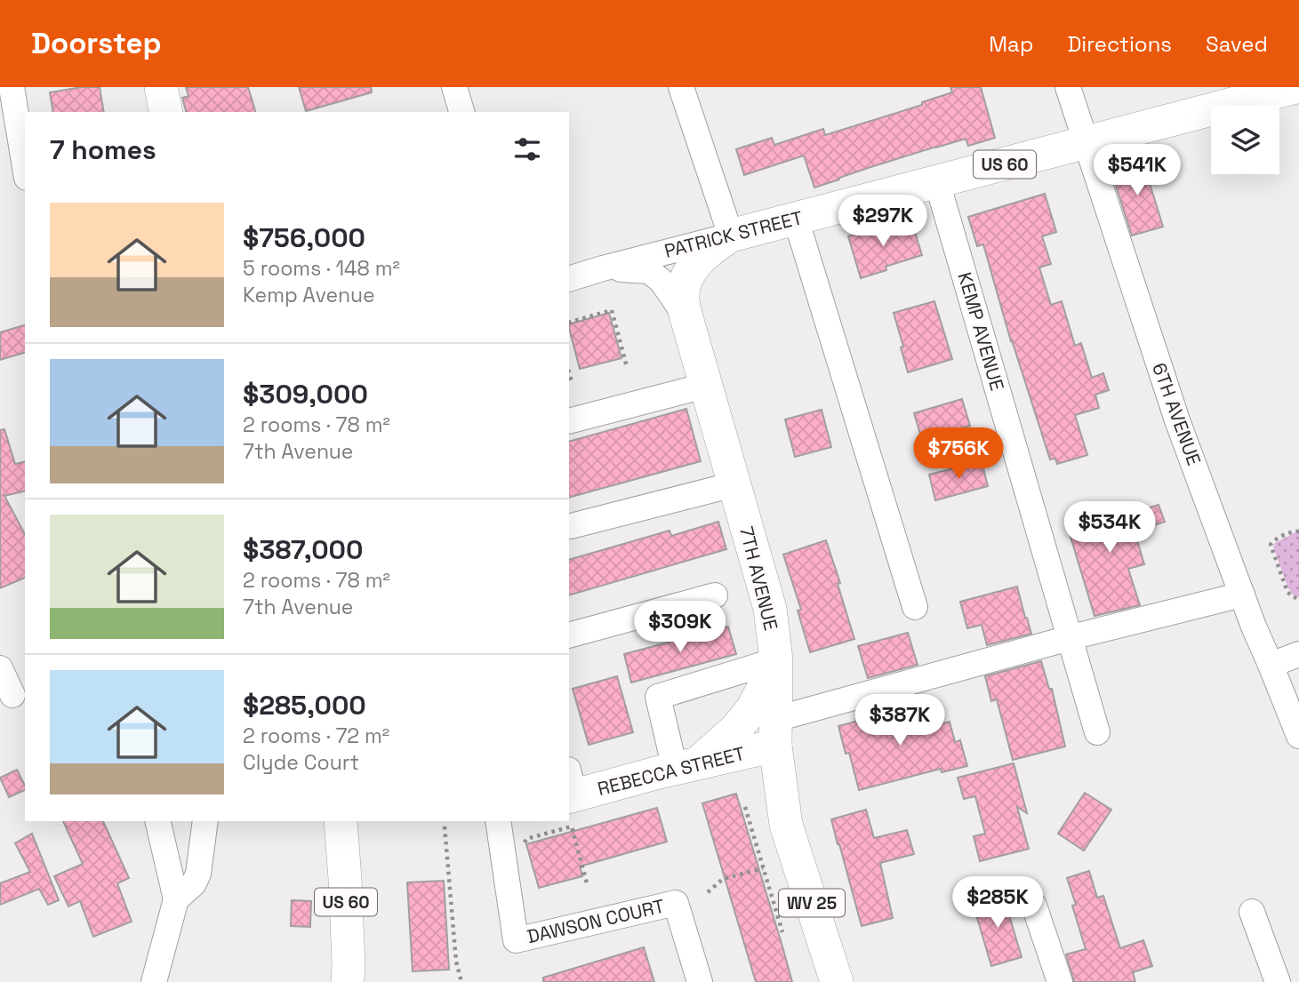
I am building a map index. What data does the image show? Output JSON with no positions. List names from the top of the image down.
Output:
{
  "streets": {
    "main road": [
      "US 60",
      "PATRICK STREET",
      "7TH AVENUE",
      "REBECCA STREET",
      "WV 25"
    ],
    "street": ["KEMP AVENUE", "6TH AVENUE", "DAWSON COURT"]
  },
  "crossings": [
    ["US 60", "PATRICK STREET"],
    ["US 60", "7TH AVENUE"],
    ["PATRICK STREET", "KEMP AVENUE"],
    ["PATRICK STREET", "6TH AVENUE"],
    ["PATRICK STREET", "7TH AVENUE"],
    ["7TH AVENUE", "REBECCA STREET"]
  ],
  "page": {
    "header": "Doorstep",
    "nav": ["Map", "Directions", "Saved"],
    "heading": "7 homes",
    "price": [
      "$541K",
      "$297K",
      "$756K",
      "$534K",
      "$309K",
      "$387K",
      "$285K"
    ],
    "list": [
      {
        "name": "$756,000",
        "note": "5 rooms · 148 m² · Kemp Avenue"
      },
      {
        "name": "$309,000",
        "note": "2 rooms · 78 m² · 7th Avenue"
      },
      {
        "name": "$387,000",
        "note": "2 rooms · 78 m² · 7th Avenue"
      },
      {
        "name": "$285,000",
        "note": "2 rooms · 72 m² · Clyde Court"
      }
    ]
  }
}
